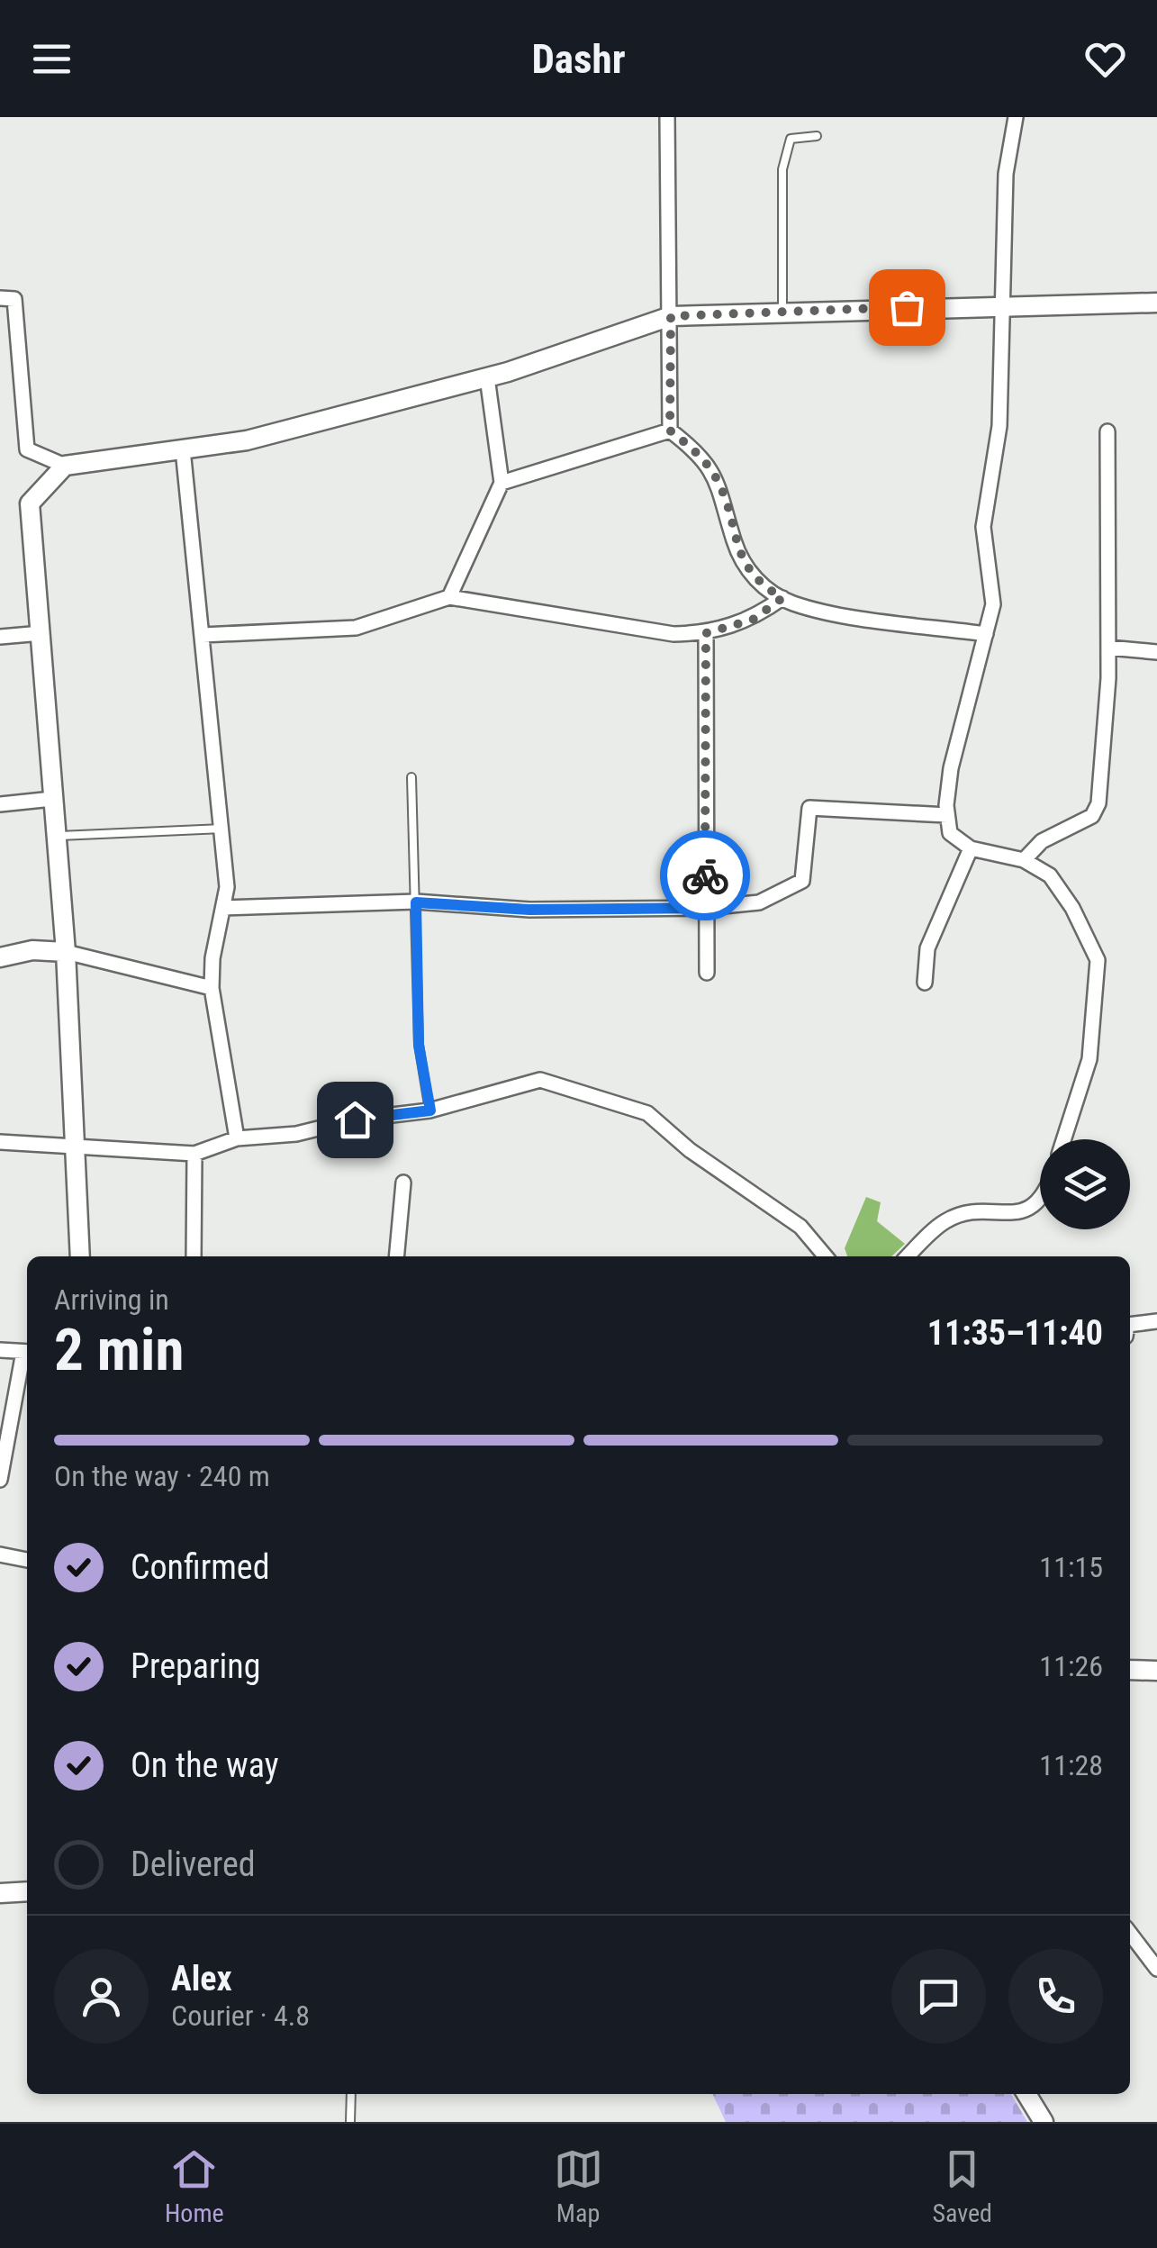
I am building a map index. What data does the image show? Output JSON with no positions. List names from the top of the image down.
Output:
{
  "page": {
    "header": "Dashr",
    "heading": ["2 min", "Arriving in", "11:35–11:40"],
    "panel": ["Alex", "Courier · 4.8"],
    "bar": "On the way · 240 m",
    "list": [
      ["Confirmed", "11:15"],
      ["Preparing", "11:26"],
      ["On the way", "11:28"],
      "Delivered"
    ],
    "tabs": ["Home", "Map", "Saved"]
  }
}
